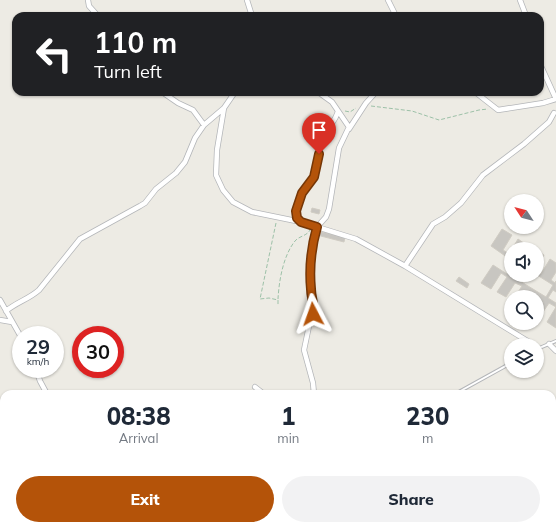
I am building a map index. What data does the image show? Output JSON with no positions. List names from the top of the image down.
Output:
{
  "north": "top left",
  "page": {
    "turn": ["110 m", "Turn left"],
    "speed": "29 km/h",
    "limit": "30",
    "eta": [
      "08:38",
      "Arrival",
      "1",
      "min",
      "230",
      "m"
    ],
    "buttons": ["Exit", "Share"]
  }
}
